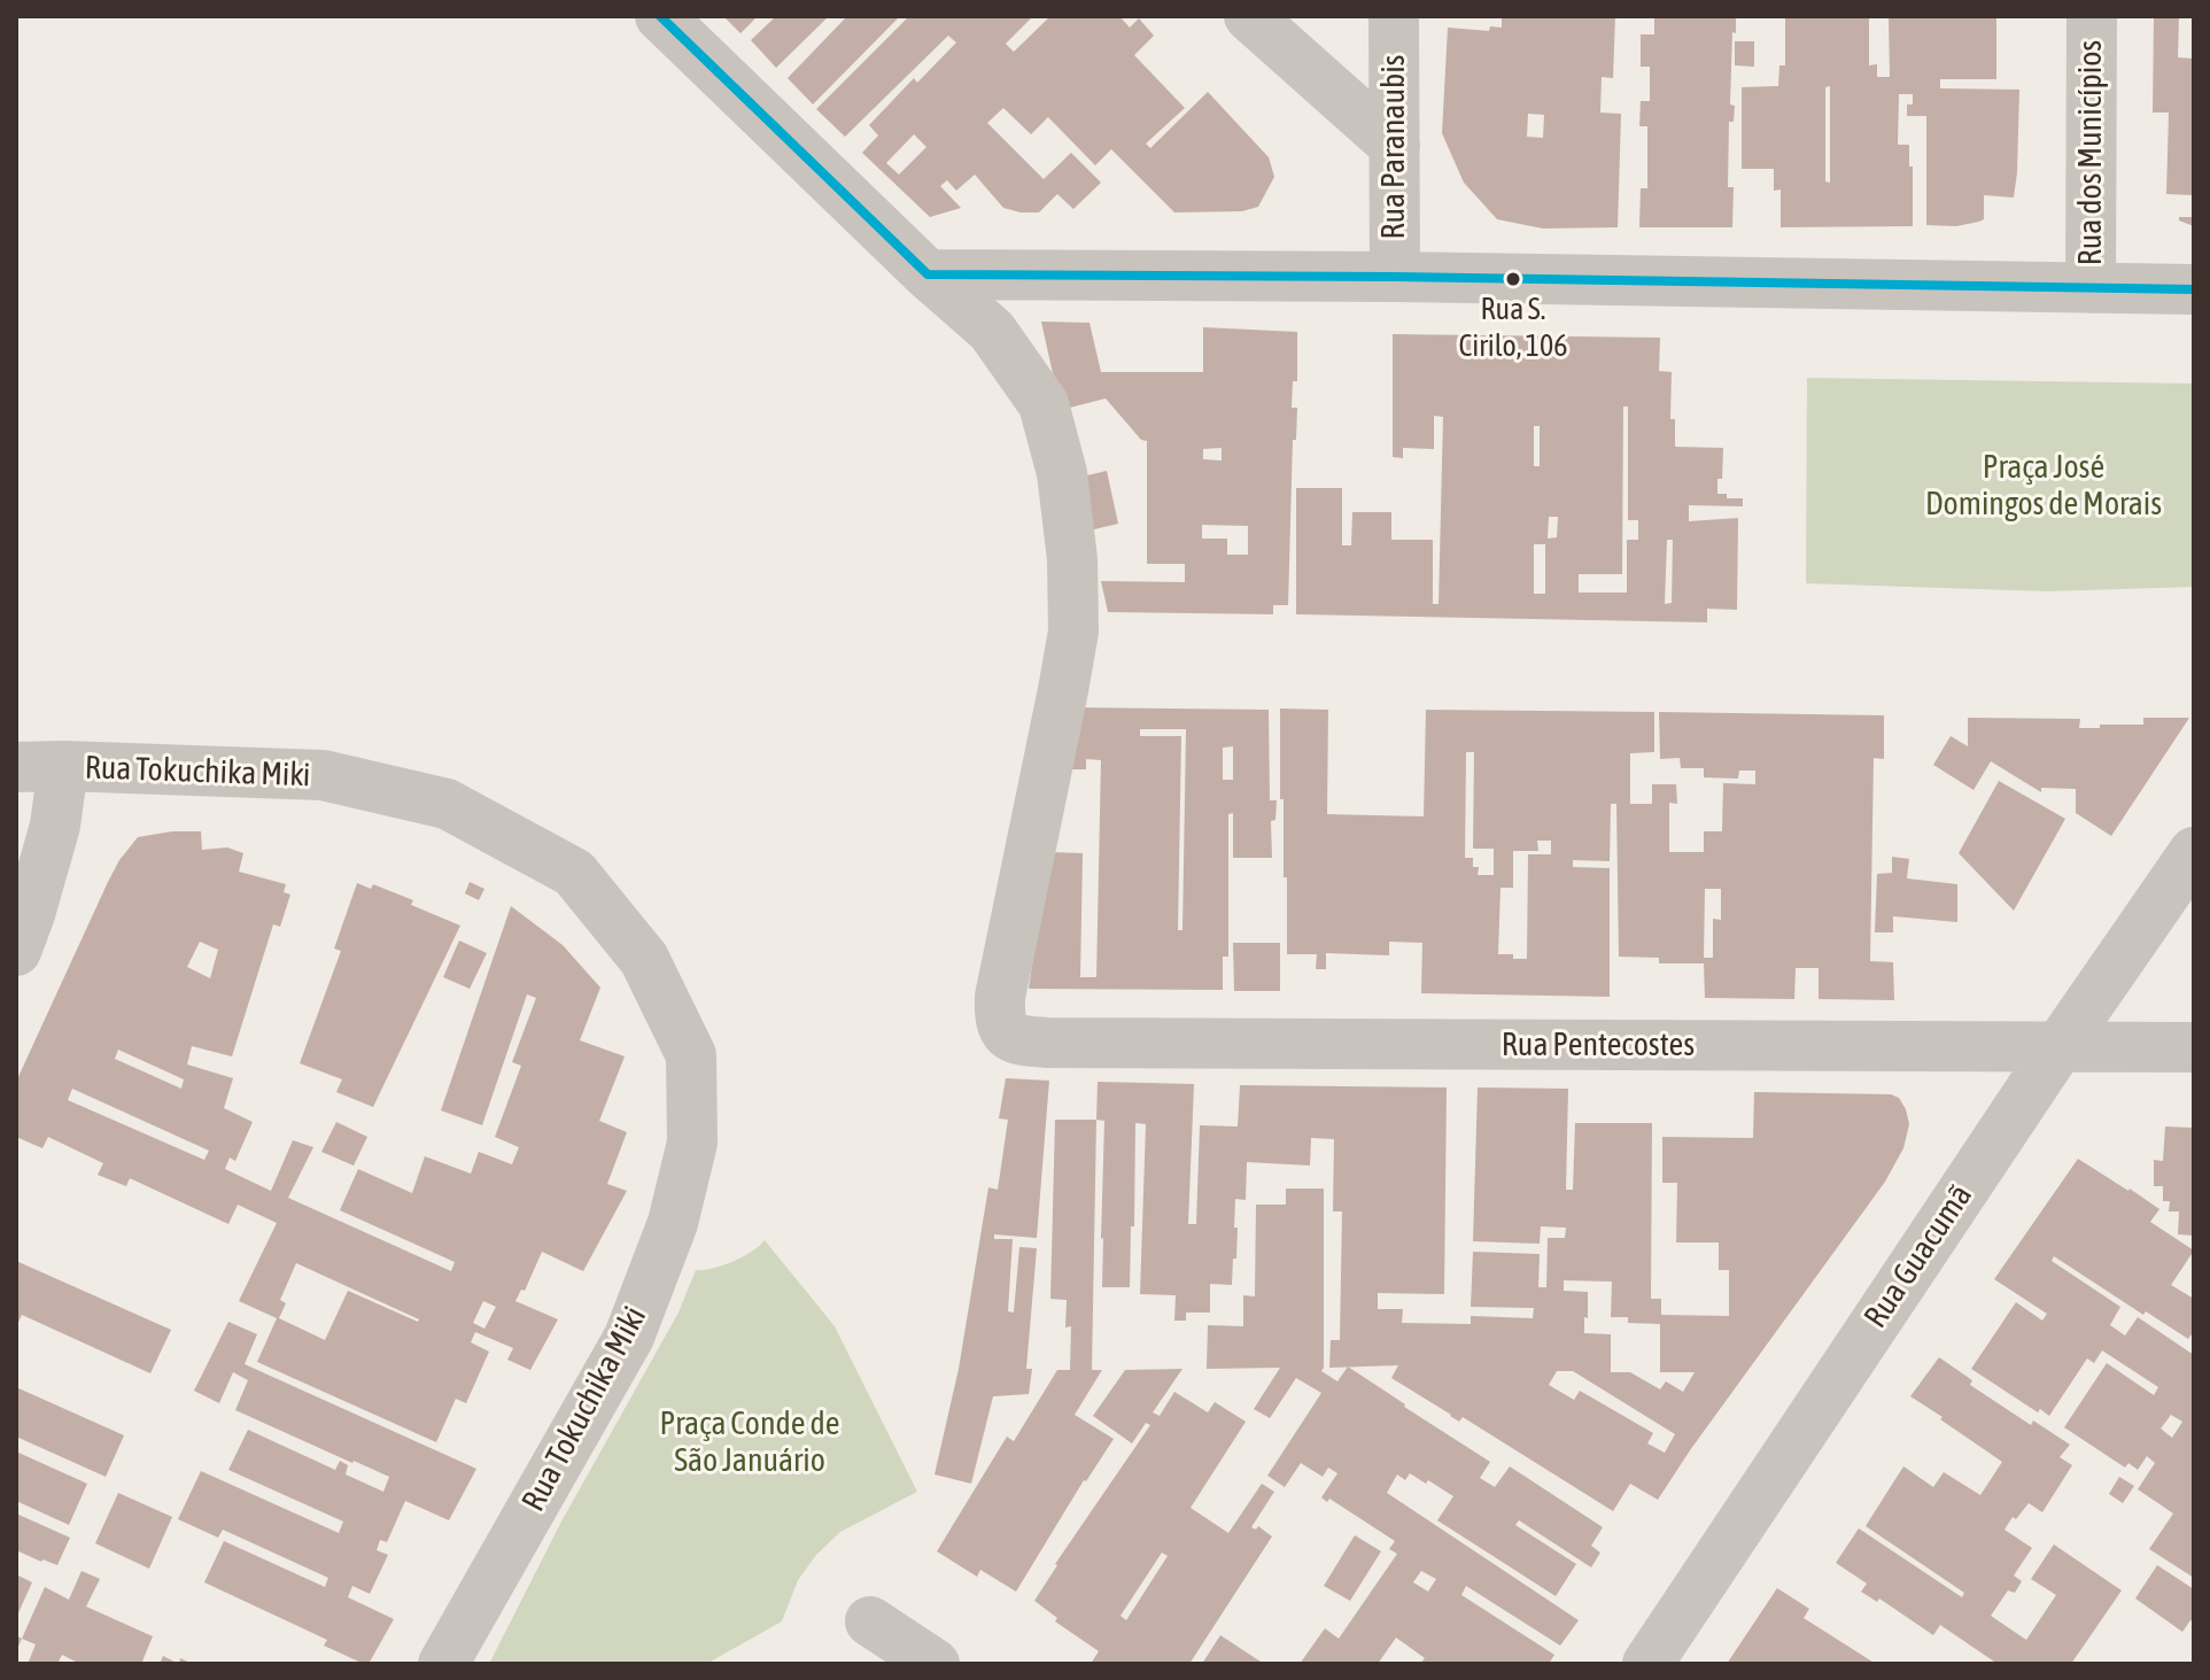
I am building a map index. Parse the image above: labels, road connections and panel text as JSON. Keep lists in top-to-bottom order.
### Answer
{
  "streets": {
    "street": [
      "Rua Paranaubis",
      "Rua dos Municípios",
      "Rua Tokuchika Miki",
      "Rua Pentecostes",
      "Rua Guacumã"
    ]
  },
  "crossings": [
    ["Rua Pentecostes", "Rua Guacumã"]
  ],
  "parks": ["Praça José Domingos de Morais", "Praça Conde de São Januário"],
  "places": ["Rua S. Cirilo, 106"]
}
